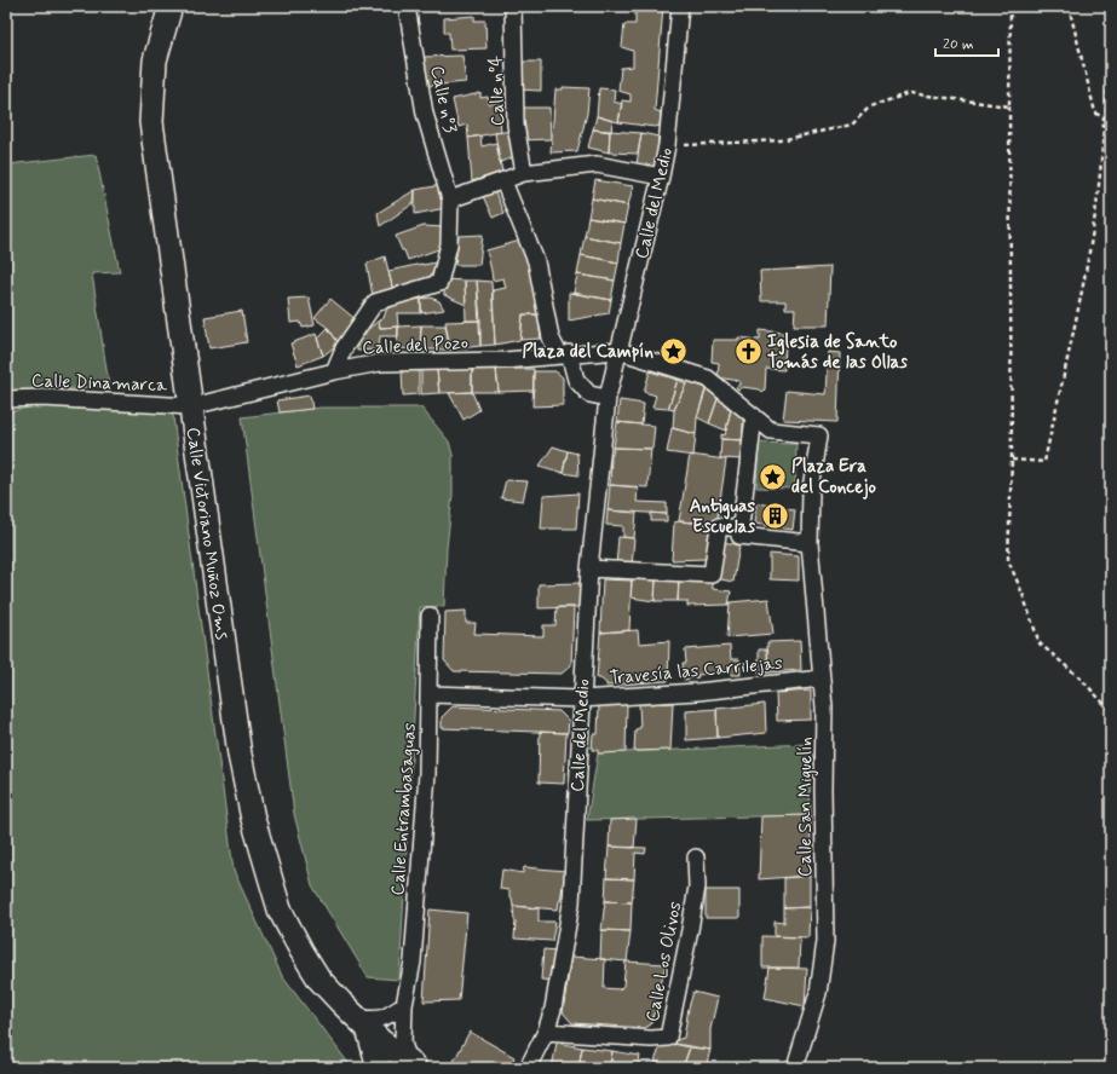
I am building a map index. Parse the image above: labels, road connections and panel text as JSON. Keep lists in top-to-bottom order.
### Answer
{
  "streets": {
    "street": [
      "Calle nº4",
      "Calle nº3",
      "Calle del Medio",
      "Calle del Pozo",
      "Calle Dinamarca",
      "Calle Victoriano Muñoz Oms",
      "Travesía las Carrilejas",
      "Calle San Miguelín",
      "Calle Entrambasaguas",
      "Calle Los Olivos"
    ]
  },
  "crossings": [
    ["Calle nº3", "Calle del Pozo"],
    ["Calle del Medio", "Calle del Pozo"],
    ["Calle del Medio", "Travesía las Carrilejas"],
    ["Calle del Medio", "Calle Los Olivos"],
    ["Calle del Pozo", "Calle Dinamarca"],
    ["Calle del Pozo", "Calle Victoriano Muñoz Oms"],
    ["Calle Dinamarca", "Calle Victoriano Muñoz Oms"],
    ["Calle Victoriano Muñoz Oms", "Calle Entrambasaguas"],
    ["Travesía las Carrilejas", "Calle San Miguelín"],
    ["Travesía las Carrilejas", "Calle Entrambasaguas"]
  ],
  "places": {
    "place": ["Plaza del Campín", "Plaza Era del Concejo"],
    "church": ["Iglesia de Santo Tomás de las Ollas"],
    "building": ["Antiguas Escuelas"]
  },
  "scale_bar": "20 m"
}
